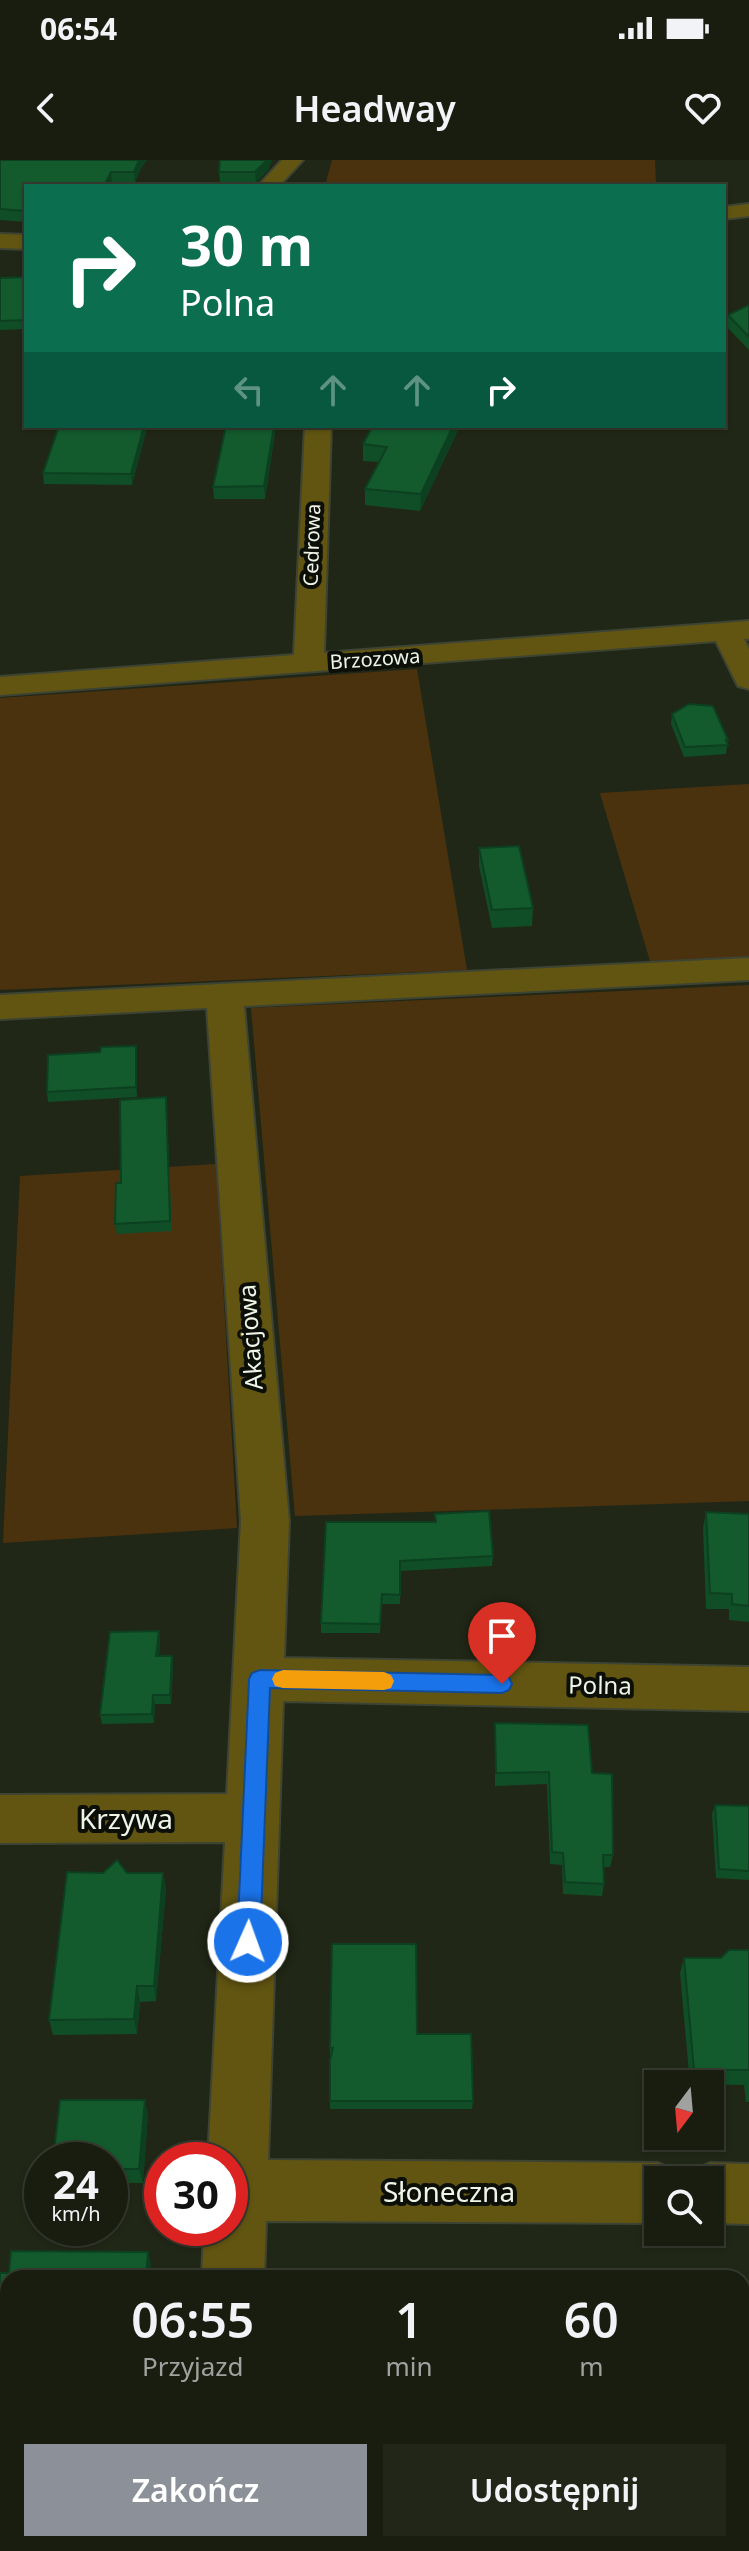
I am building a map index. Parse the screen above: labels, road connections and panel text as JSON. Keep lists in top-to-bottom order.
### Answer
{
  "streets": {
    "street": [
      "Cedrowa",
      "Brzozowa",
      "Akacjowa",
      "Polna",
      "Krzywa",
      "Słoneczna"
    ]
  },
  "crossings": [
    ["Cedrowa", "Brzozowa"],
    ["Akacjowa", "Polna"]
  ],
  "north": "bottom",
  "page": {
    "status": "06:54",
    "header": "Headway",
    "turn": ["30 m", "Polna"],
    "speed": "24 km/h",
    "limit": "30",
    "eta": [
      "06:55",
      "Przyjazd",
      "1",
      "min",
      "60",
      "m"
    ],
    "buttons": ["Zakończ", "Udostępnij"]
  }
}
